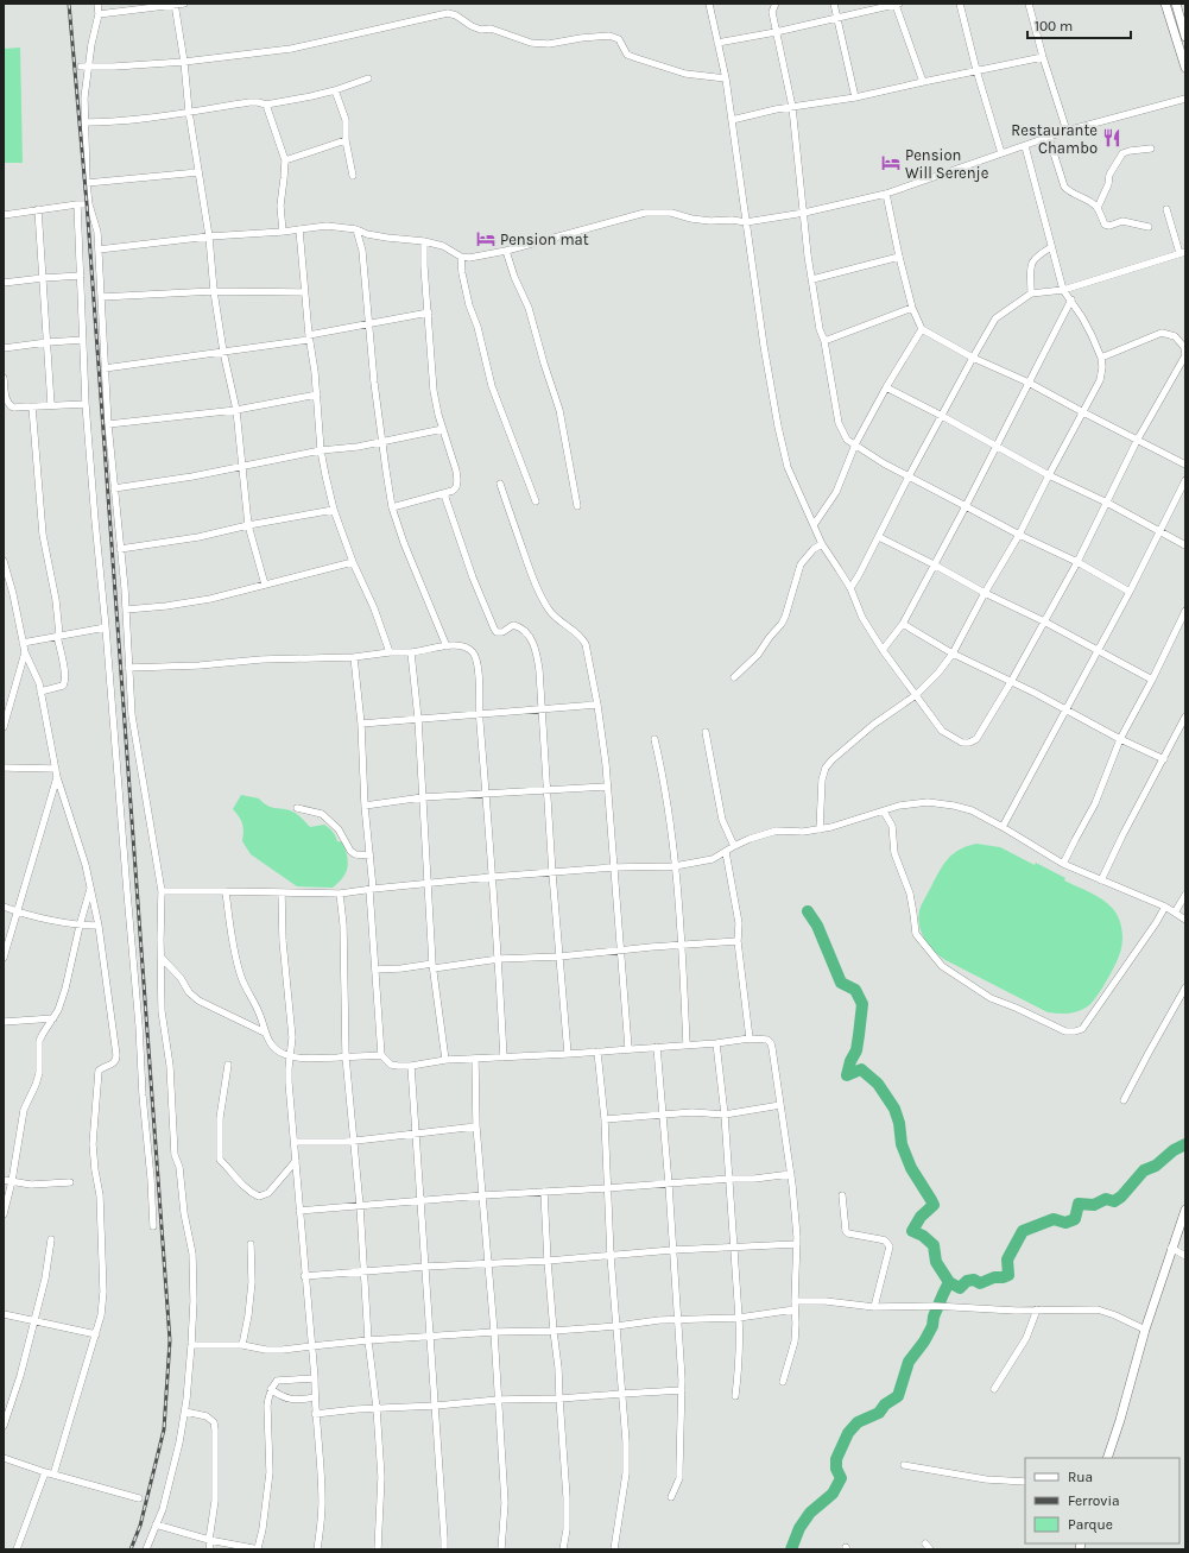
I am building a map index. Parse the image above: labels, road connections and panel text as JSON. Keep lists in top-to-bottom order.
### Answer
{
  "places": {
    "restaurant": ["Restaurante Chambo"],
    "hotel": ["Pension Will Serenje", "Pension mat"]
  },
  "legend": ["Rua", "Ferrovia", "Parque"],
  "scale_bar": "100 m"
}
